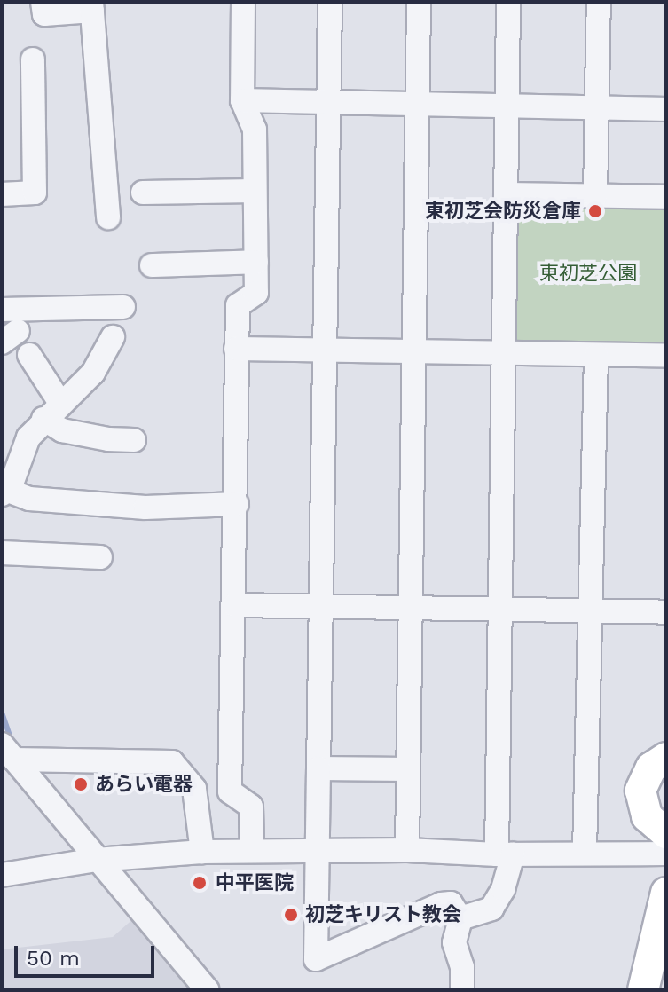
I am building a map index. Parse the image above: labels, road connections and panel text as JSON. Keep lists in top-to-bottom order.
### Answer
{
  "parks": ["東初芝公園"],
  "places": [
    "東初芝会防災倉庫",
    "あらい電器",
    "中平医院",
    "初芝キリスト教会"
  ],
  "scale_bar": "50 m"
}
